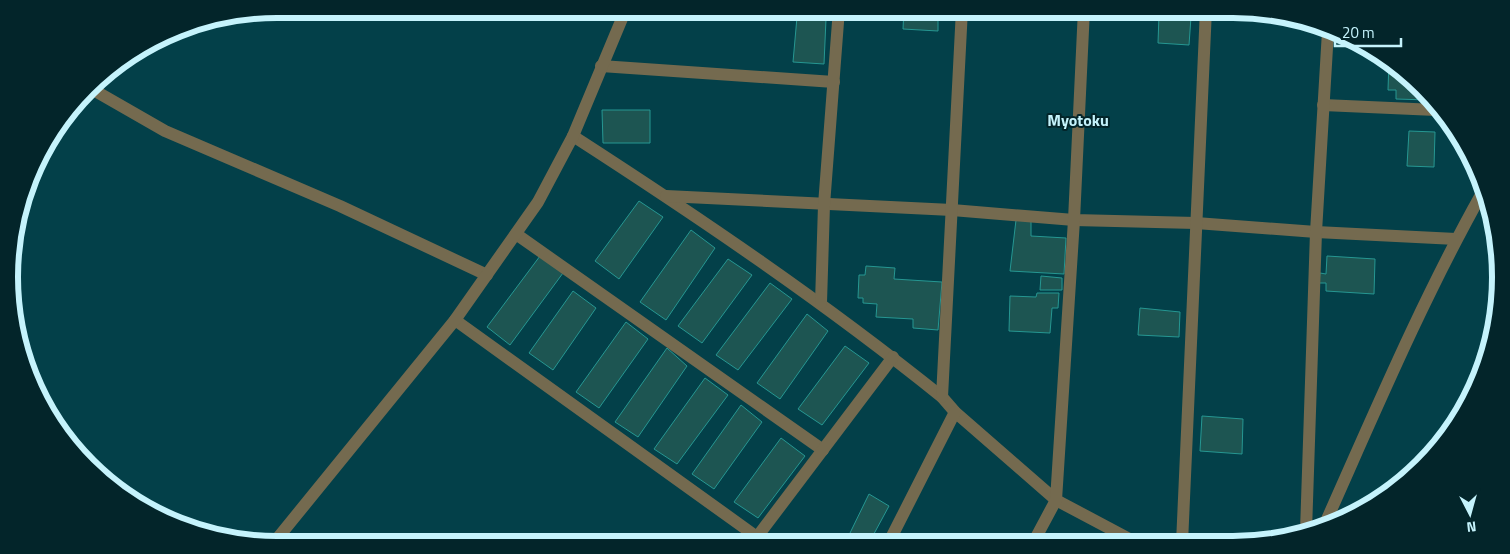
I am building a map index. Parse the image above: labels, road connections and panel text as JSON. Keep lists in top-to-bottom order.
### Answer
{
  "districts": ["Myotoku"],
  "scale_bar": "20 m",
  "north": "bottom"
}
